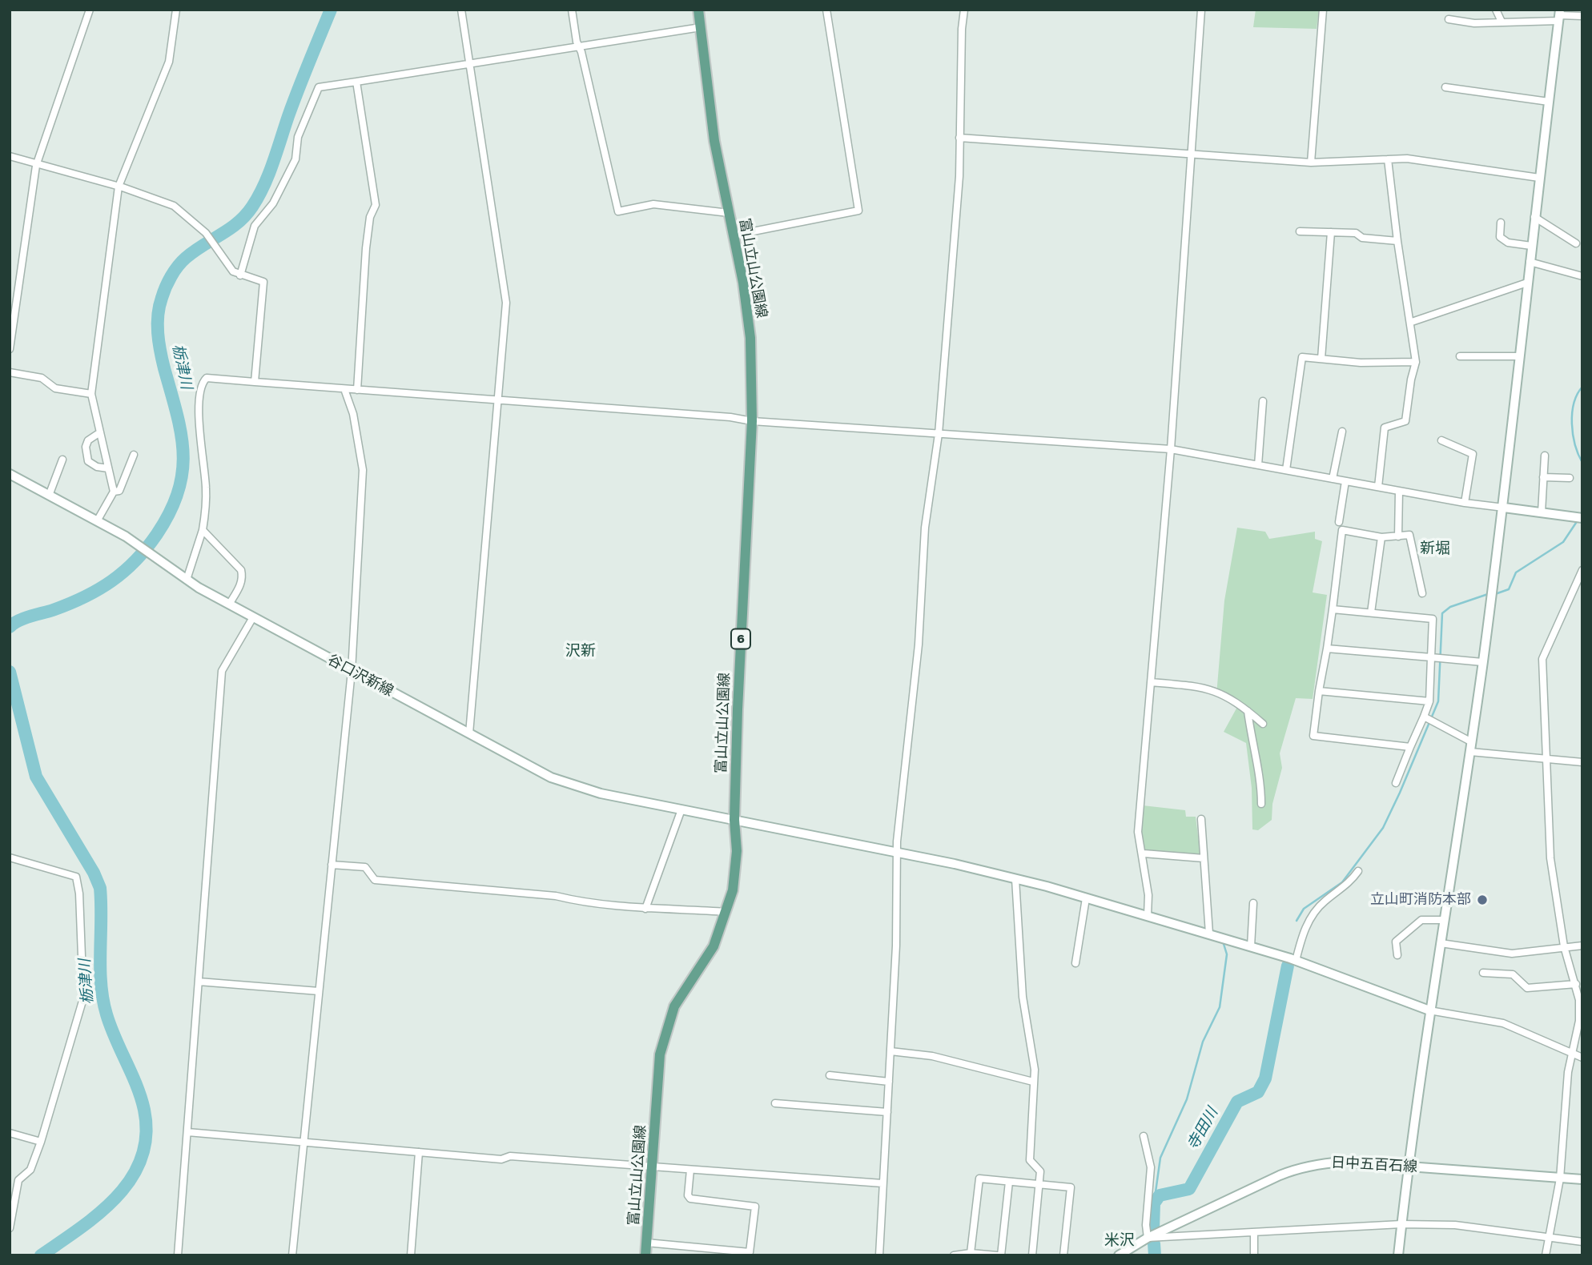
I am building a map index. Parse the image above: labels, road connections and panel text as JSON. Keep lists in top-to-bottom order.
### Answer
{
  "streets": {
    "main road": ["富山立山公園線", "6"],
    "street": ["谷口沢新線", "日中五百石線"]
  },
  "crossings": [
    ["富山立山公園線", "谷口沢新線"]
  ],
  "districts": ["新堀", "沢新", "米沢"],
  "water": ["栃津川", "寺田川"],
  "places": ["立山町消防本部"]
}
